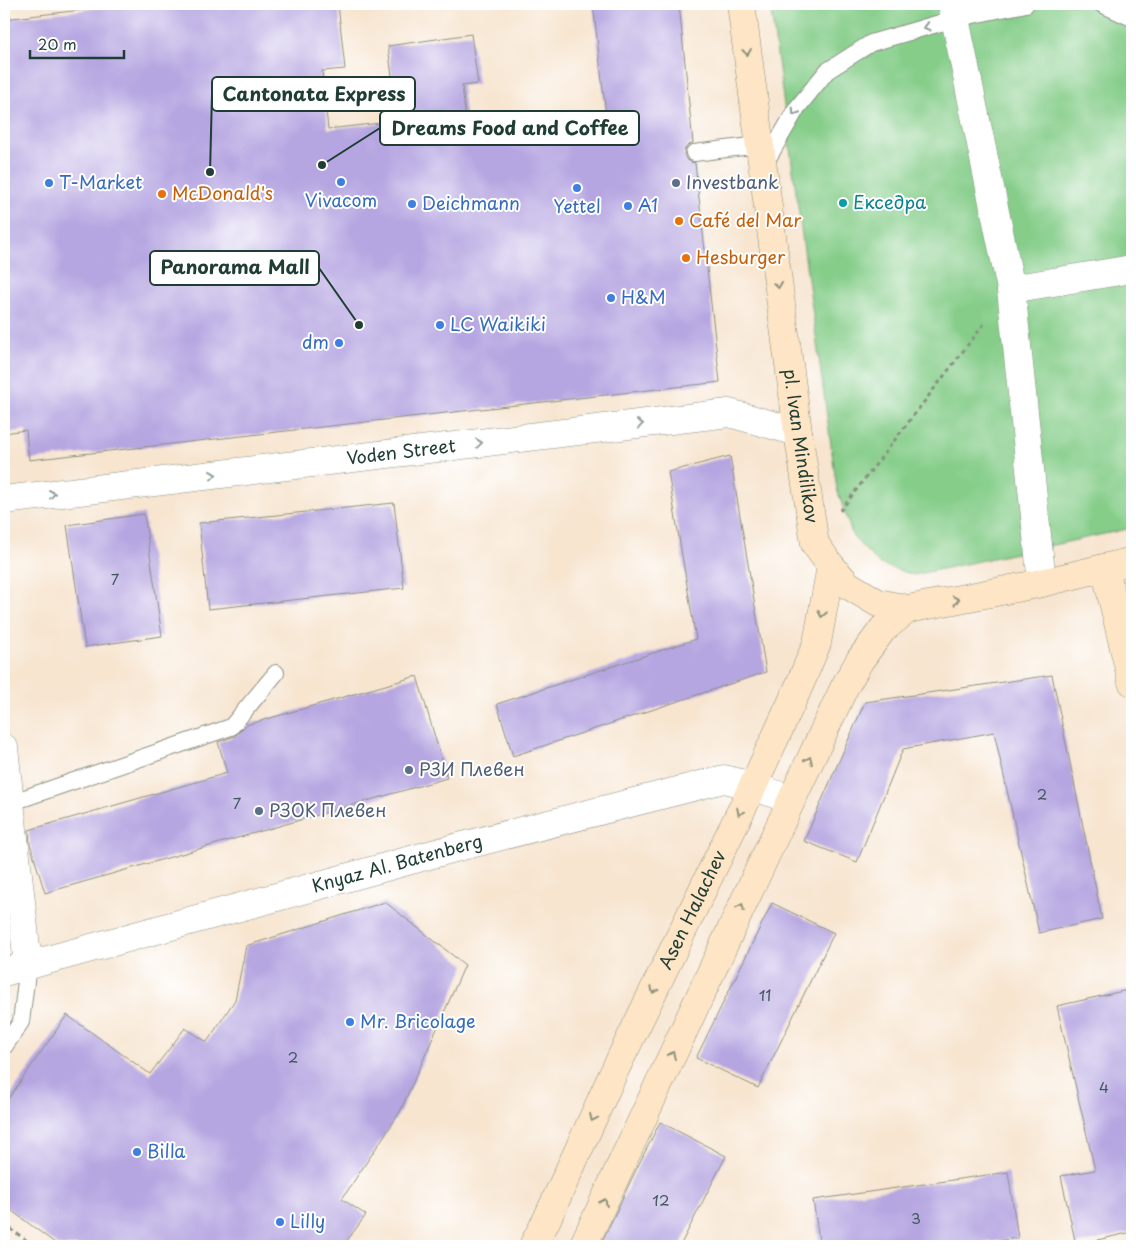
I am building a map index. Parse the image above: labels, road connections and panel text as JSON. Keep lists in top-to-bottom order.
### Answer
{
  "streets": {
    "street": [
      "pl. Ivan Mindilikov",
      "Voden Street",
      "Knyaz Al. Batenberg",
      "Asen Halachev"
    ]
  },
  "crossings": [
    ["pl. Ivan Mindilikov", "Voden Street"],
    ["pl. Ivan Mindilikov", "Asen Halachev"],
    ["Knyaz Al. Batenberg", "Asen Halachev"]
  ],
  "one_way": ["Voden Street"],
  "places": [
    "Dreams Food and Coffee",
    "Cantonata Express",
    "Vivacom",
    "T-Market",
    "Investbank",
    "Yettel",
    "McDonald's",
    "Екседра",
    "Deichmann",
    "A1",
    "Café del Mar",
    "Hesburger",
    "H&M",
    "Panorama Mall",
    "LC Waikiki",
    "dm",
    "РЗИ Плевен",
    "РЗОК Плевен",
    "Mr. Bricolage",
    "Billa",
    "Lilly"
  ],
  "house_numbers": [
    "7",
    "2",
    "7",
    "11",
    "2",
    "4",
    "12",
    "3"
  ],
  "scale_bar": "20 m"
}
